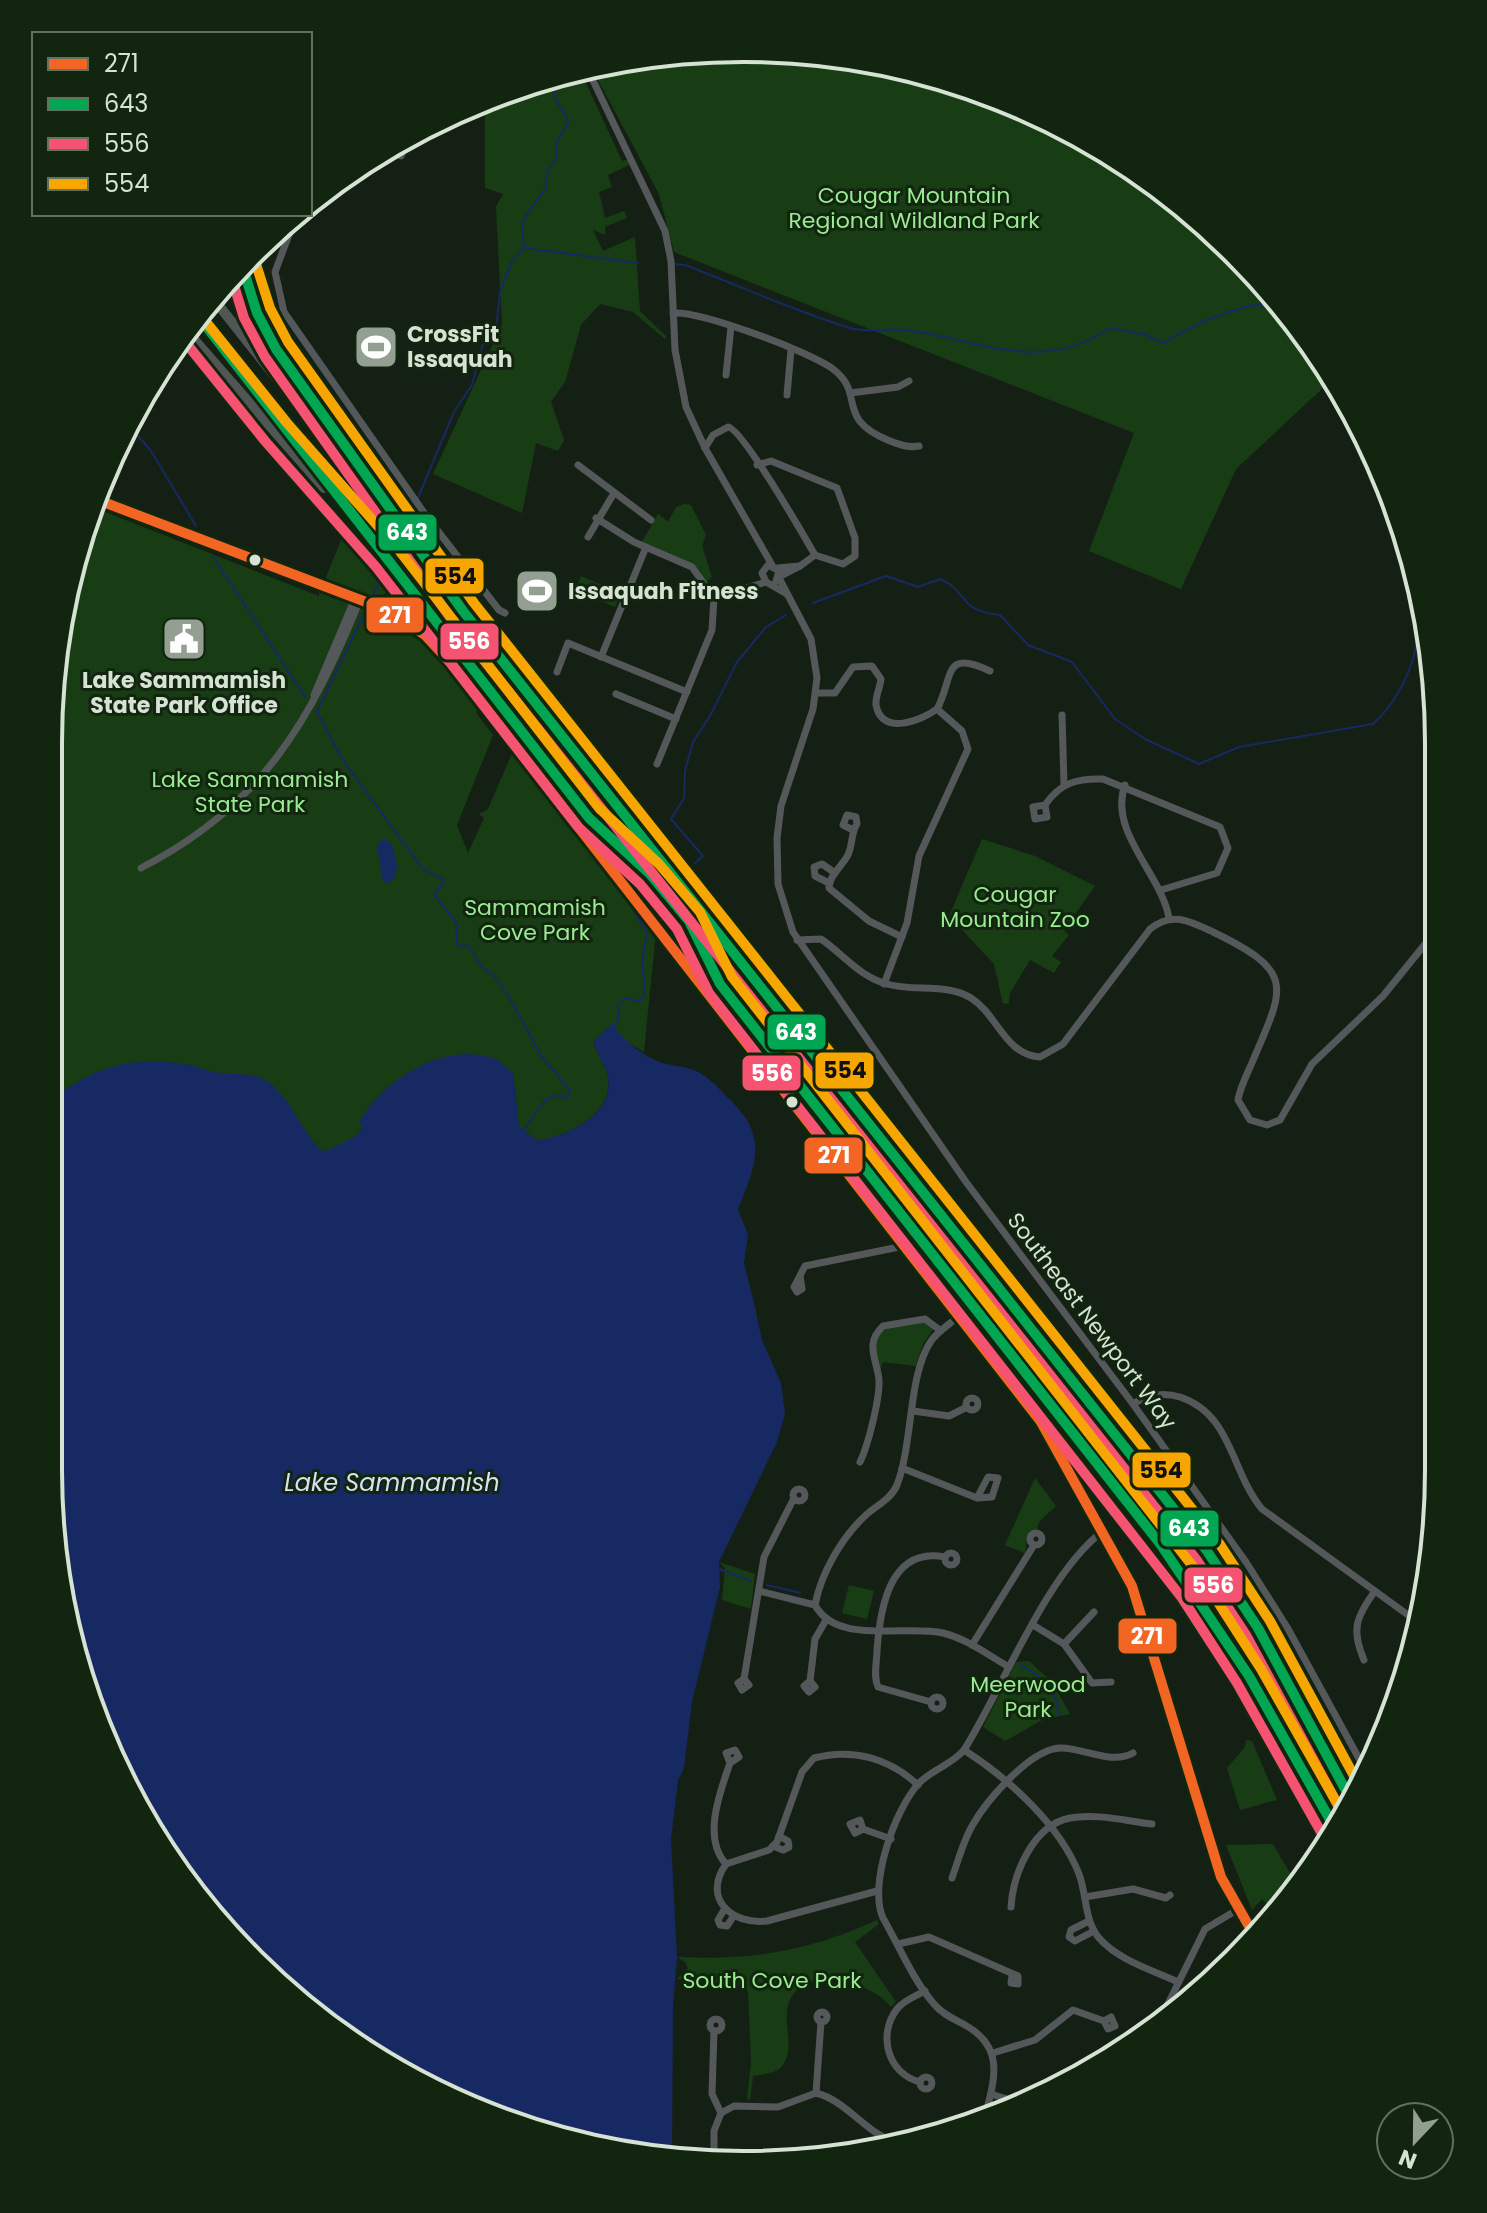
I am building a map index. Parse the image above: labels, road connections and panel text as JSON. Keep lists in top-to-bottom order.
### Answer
{
  "streets": {
    "street": ["Southeast Newport Way"]
  },
  "water": ["Lake Sammamish"],
  "parks": [
    "Cougar Mountain Regional Wildland Park",
    "Lake Sammamish State Park",
    "Cougar Mountain Zoo",
    "Sammamish Cove Park",
    "Meerwood Park",
    "South Cove Park"
  ],
  "places": {
    "sports": ["CrossFit Issaquah", "Issaquah Fitness"],
    "public building": ["Lake Sammamish State Park Office"]
  },
  "lines": [
    "transit line 554",
    "transit line 643",
    "transit line 556",
    "transit line 271"
  ],
  "legend": [
    "271",
    "643",
    "556",
    "554"
  ],
  "north": "bottom"
}
